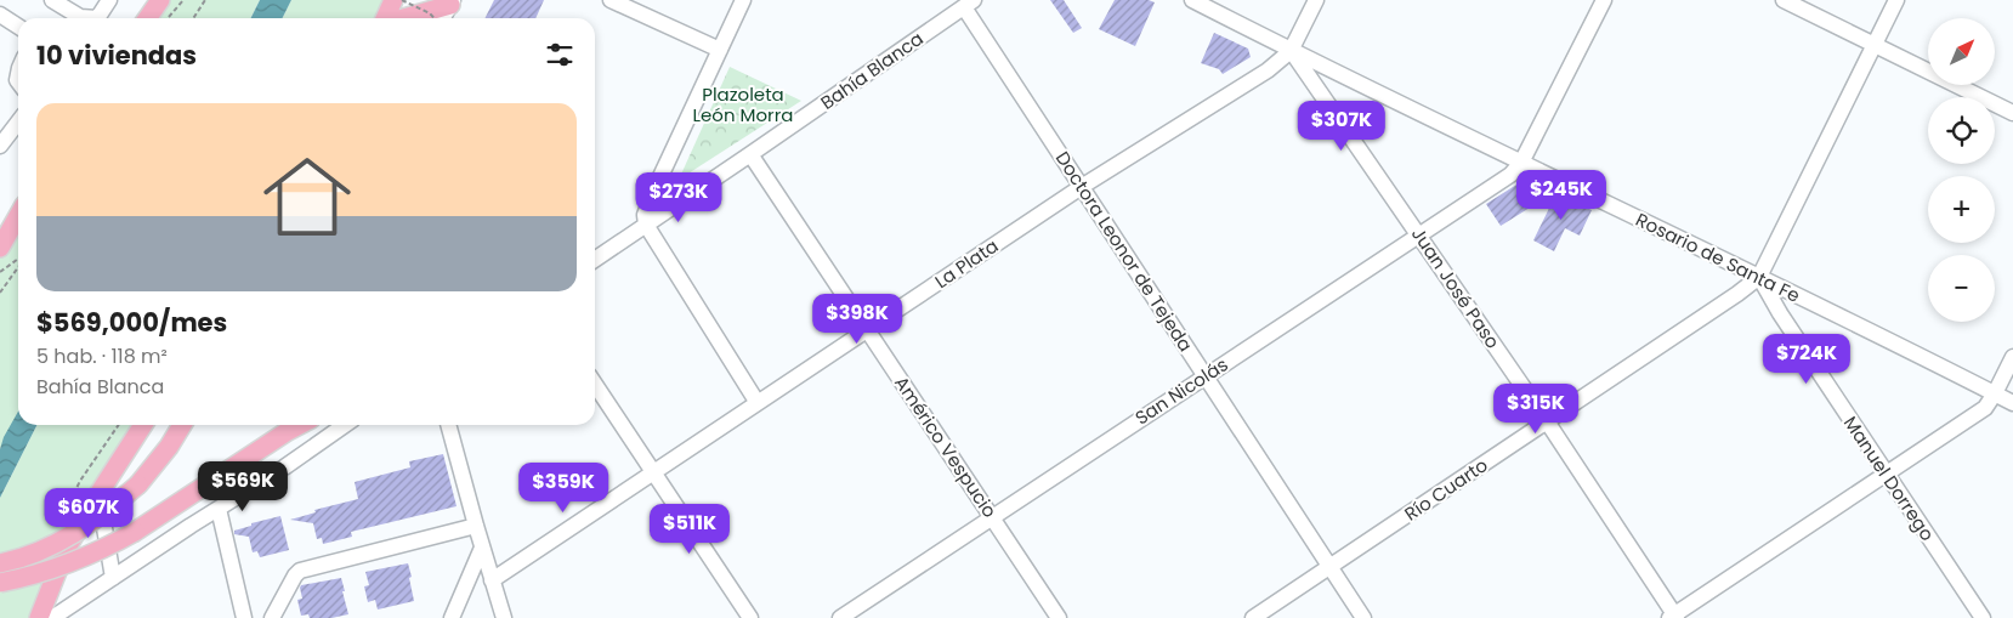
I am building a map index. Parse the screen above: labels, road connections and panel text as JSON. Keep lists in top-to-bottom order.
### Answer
{
  "streets": {
    "street": [
      "Bahía Blanca",
      "Doctora Leonor de Tejeda",
      "Rosario de Santa Fe",
      "La Plata",
      "Juan José Paso",
      "San Nicolás",
      "Américo Vespucio",
      "Manuel Dorrego",
      "Río Cuarto"
    ]
  },
  "crossings": [
    ["Bahía Blanca", "Doctora Leonor de Tejeda"],
    ["Bahía Blanca", "Américo Vespucio"],
    ["Doctora Leonor de Tejeda", "La Plata"],
    ["Doctora Leonor de Tejeda", "San Nicolás"],
    ["Doctora Leonor de Tejeda", "Río Cuarto"],
    ["Rosario de Santa Fe", "La Plata"],
    ["Rosario de Santa Fe", "Juan José Paso"],
    ["Rosario de Santa Fe", "San Nicolás"],
    ["Rosario de Santa Fe", "Manuel Dorrego"],
    ["Rosario de Santa Fe", "Río Cuarto"],
    ["La Plata", "Juan José Paso"],
    ["La Plata", "Américo Vespucio"],
    ["Juan José Paso", "San Nicolás"],
    ["Juan José Paso", "Río Cuarto"],
    ["San Nicolás", "Américo Vespucio"],
    ["Manuel Dorrego", "Río Cuarto"]
  ],
  "parks": ["Plazoleta León Morra"],
  "north": "top right",
  "page": {
    "map_buttons": ["+", "−"],
    "heading": "10 viviendas",
    "list": [
      {
        "name": "$569,000/mes",
        "note": "5 hab. · 118 m² · Bahía Blanca"
      }
    ],
    "price": [
      "$307K",
      "$245K",
      "$273K",
      "$398K",
      "$724K",
      "$315K",
      "$569K",
      "$359K",
      "$607K",
      "$511K"
    ]
  }
}
